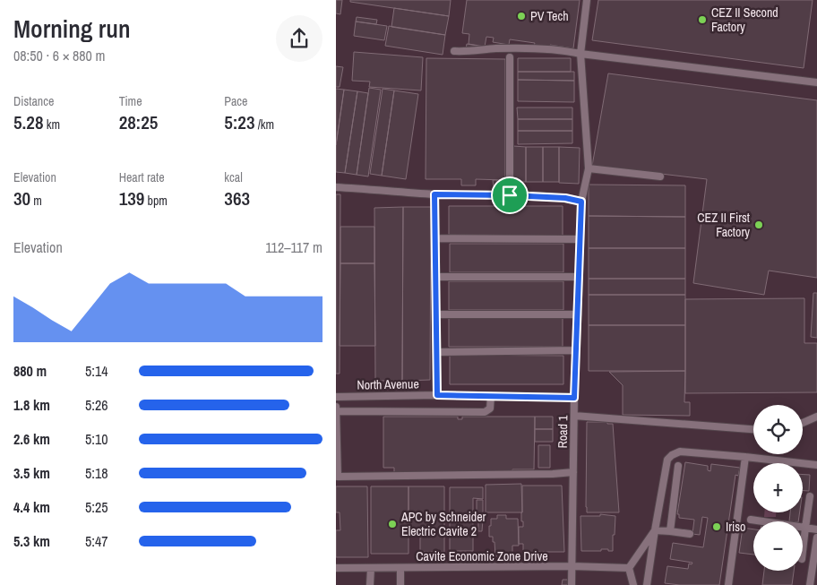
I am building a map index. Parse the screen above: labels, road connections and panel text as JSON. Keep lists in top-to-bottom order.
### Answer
{
  "streets": {
    "street": ["North Avenue", "Road 1", "Cavite Economic Zone Drive"]
  },
  "crossings": [
    ["North Avenue", "Road 1"],
    ["Road 1", "Cavite Economic Zone Drive"]
  ],
  "places": [
    "PV Tech",
    "CEZ II Second Factory",
    "CEZ II First Factory",
    "APC by Schneider Electric Cavite 2",
    "Iriso"
  ],
  "page": {
    "heading": ["Morning run", "08:50 · 6 × 880 m"],
    "stats": [
      ["Distance", "5.28 km"],
      ["Time", "28:25"],
      ["Pace", "5:23 /km"],
      ["Elevation", "30 m"],
      ["Heart rate", "139 bpm"],
      ["kcal", "363"]
    ],
    "chart": ["Elevation", "112–117 m"],
    "list": [
      {
        "name": "880 m",
        "note": "5:14"
      },
      {
        "name": "1.8 km",
        "note": "5:26"
      },
      {
        "name": "2.6 km",
        "note": "5:10"
      },
      {
        "name": "3.5 km",
        "note": "5:18"
      },
      {
        "name": "4.4 km",
        "note": "5:25"
      },
      {
        "name": "5.3 km",
        "note": "5:47"
      }
    ],
    "map_buttons": ["+", "−"]
  }
}
